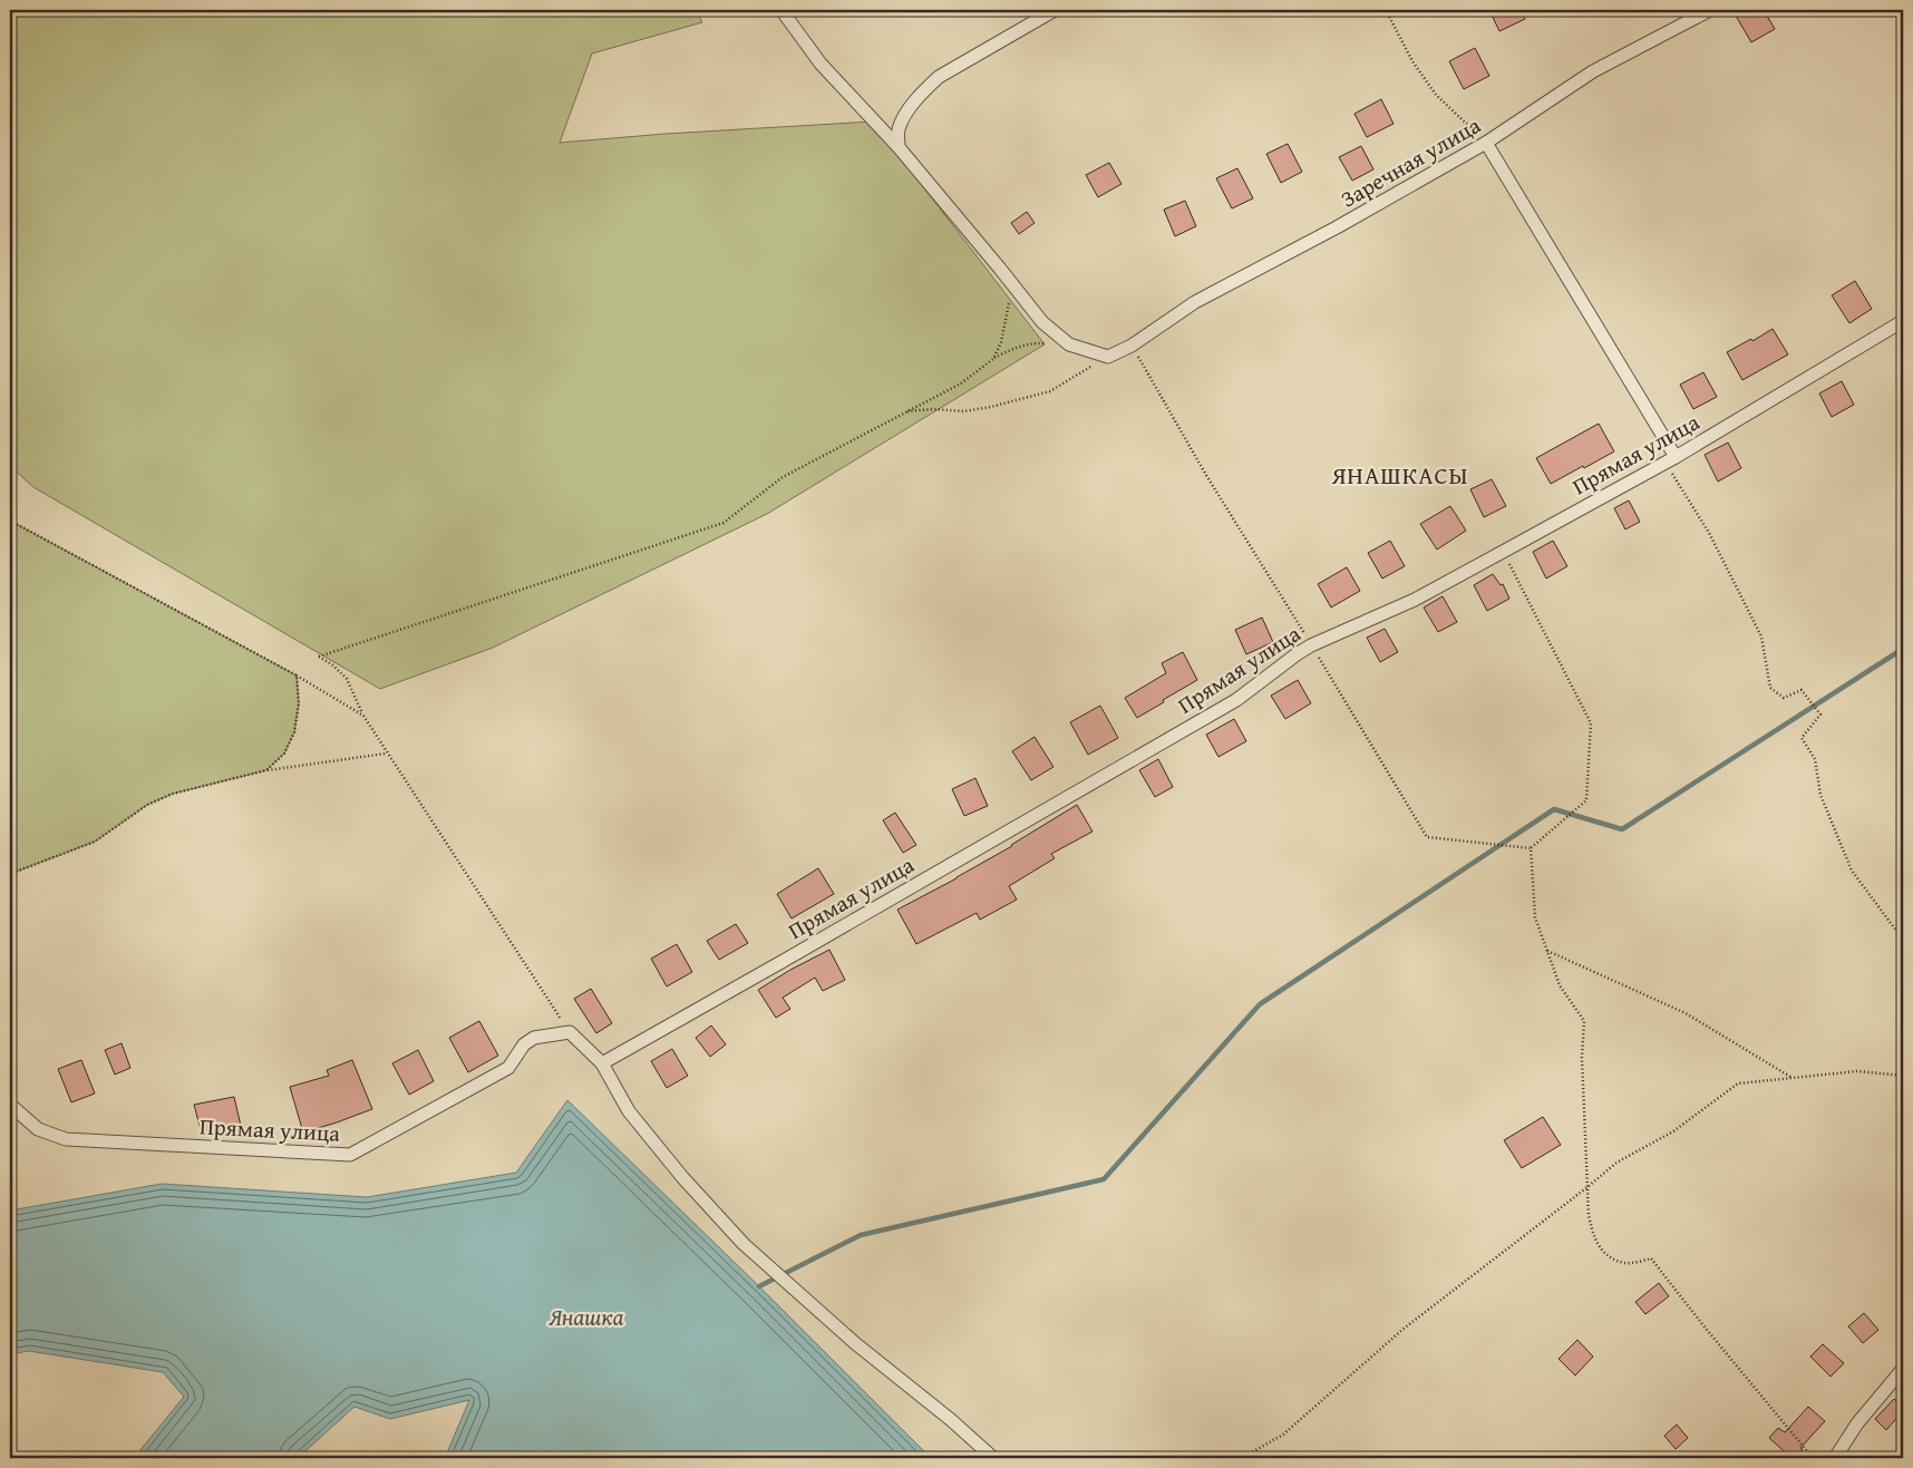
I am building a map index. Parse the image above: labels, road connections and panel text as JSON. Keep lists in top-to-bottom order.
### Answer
{
  "streets": {
    "street": ["Заречная улица", "Прямая улица"]
  },
  "districts": ["ЯНАШКАСЫ"],
  "water": ["Янашка"]
}
